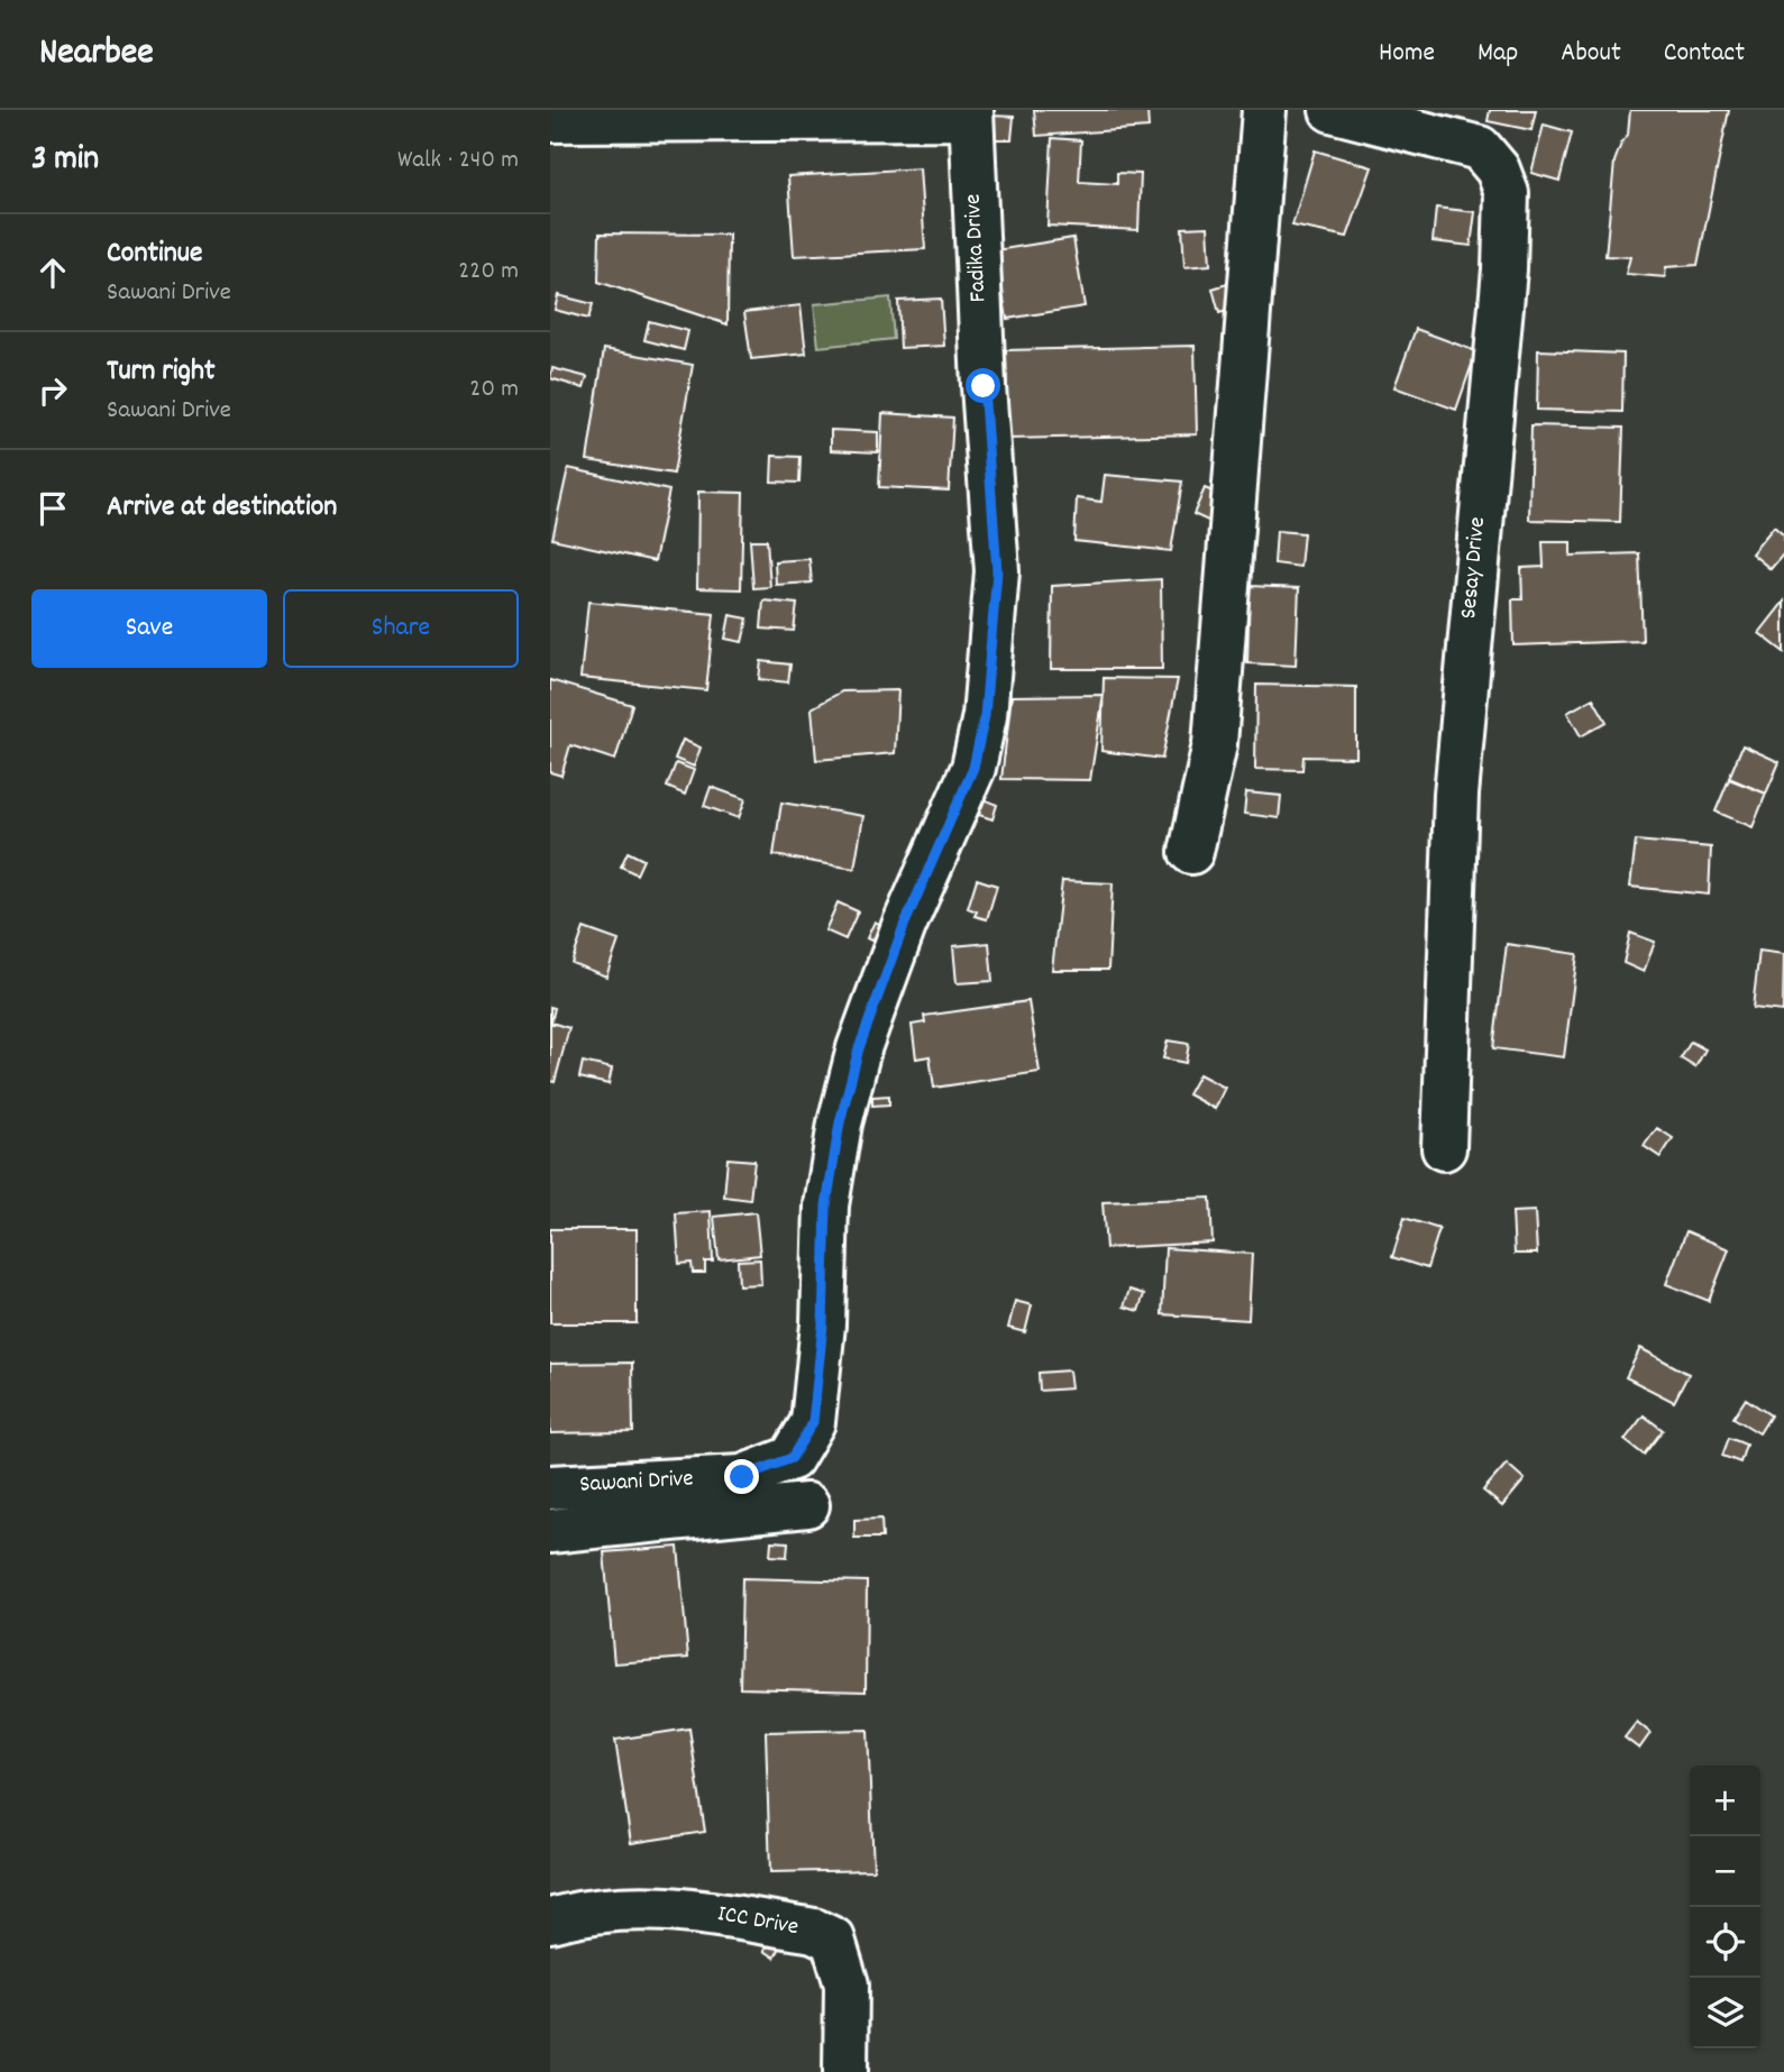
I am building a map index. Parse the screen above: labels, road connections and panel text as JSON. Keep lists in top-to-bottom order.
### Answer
{
  "streets": {
    "street": [
      "Fadika Drive",
      "Sesay Drive",
      "Sawani Drive",
      "ICC Drive"
    ]
  },
  "crossings": [
    ["Fadika Drive", "Sawani Drive"]
  ],
  "page": {
    "header": "Nearbee",
    "nav": [
      "Home",
      "Map",
      "About",
      "Contact"
    ],
    "heading": ["3 min", "Walk · 240 m"],
    "list": [
      ["Continue", "Sawani Drive", "220 m"],
      ["Turn right", "Sawani Drive", "20 m"],
      "Arrive at destination"
    ],
    "buttons": ["Save", "Share"],
    "map_buttons": ["+", "−"]
  }
}
